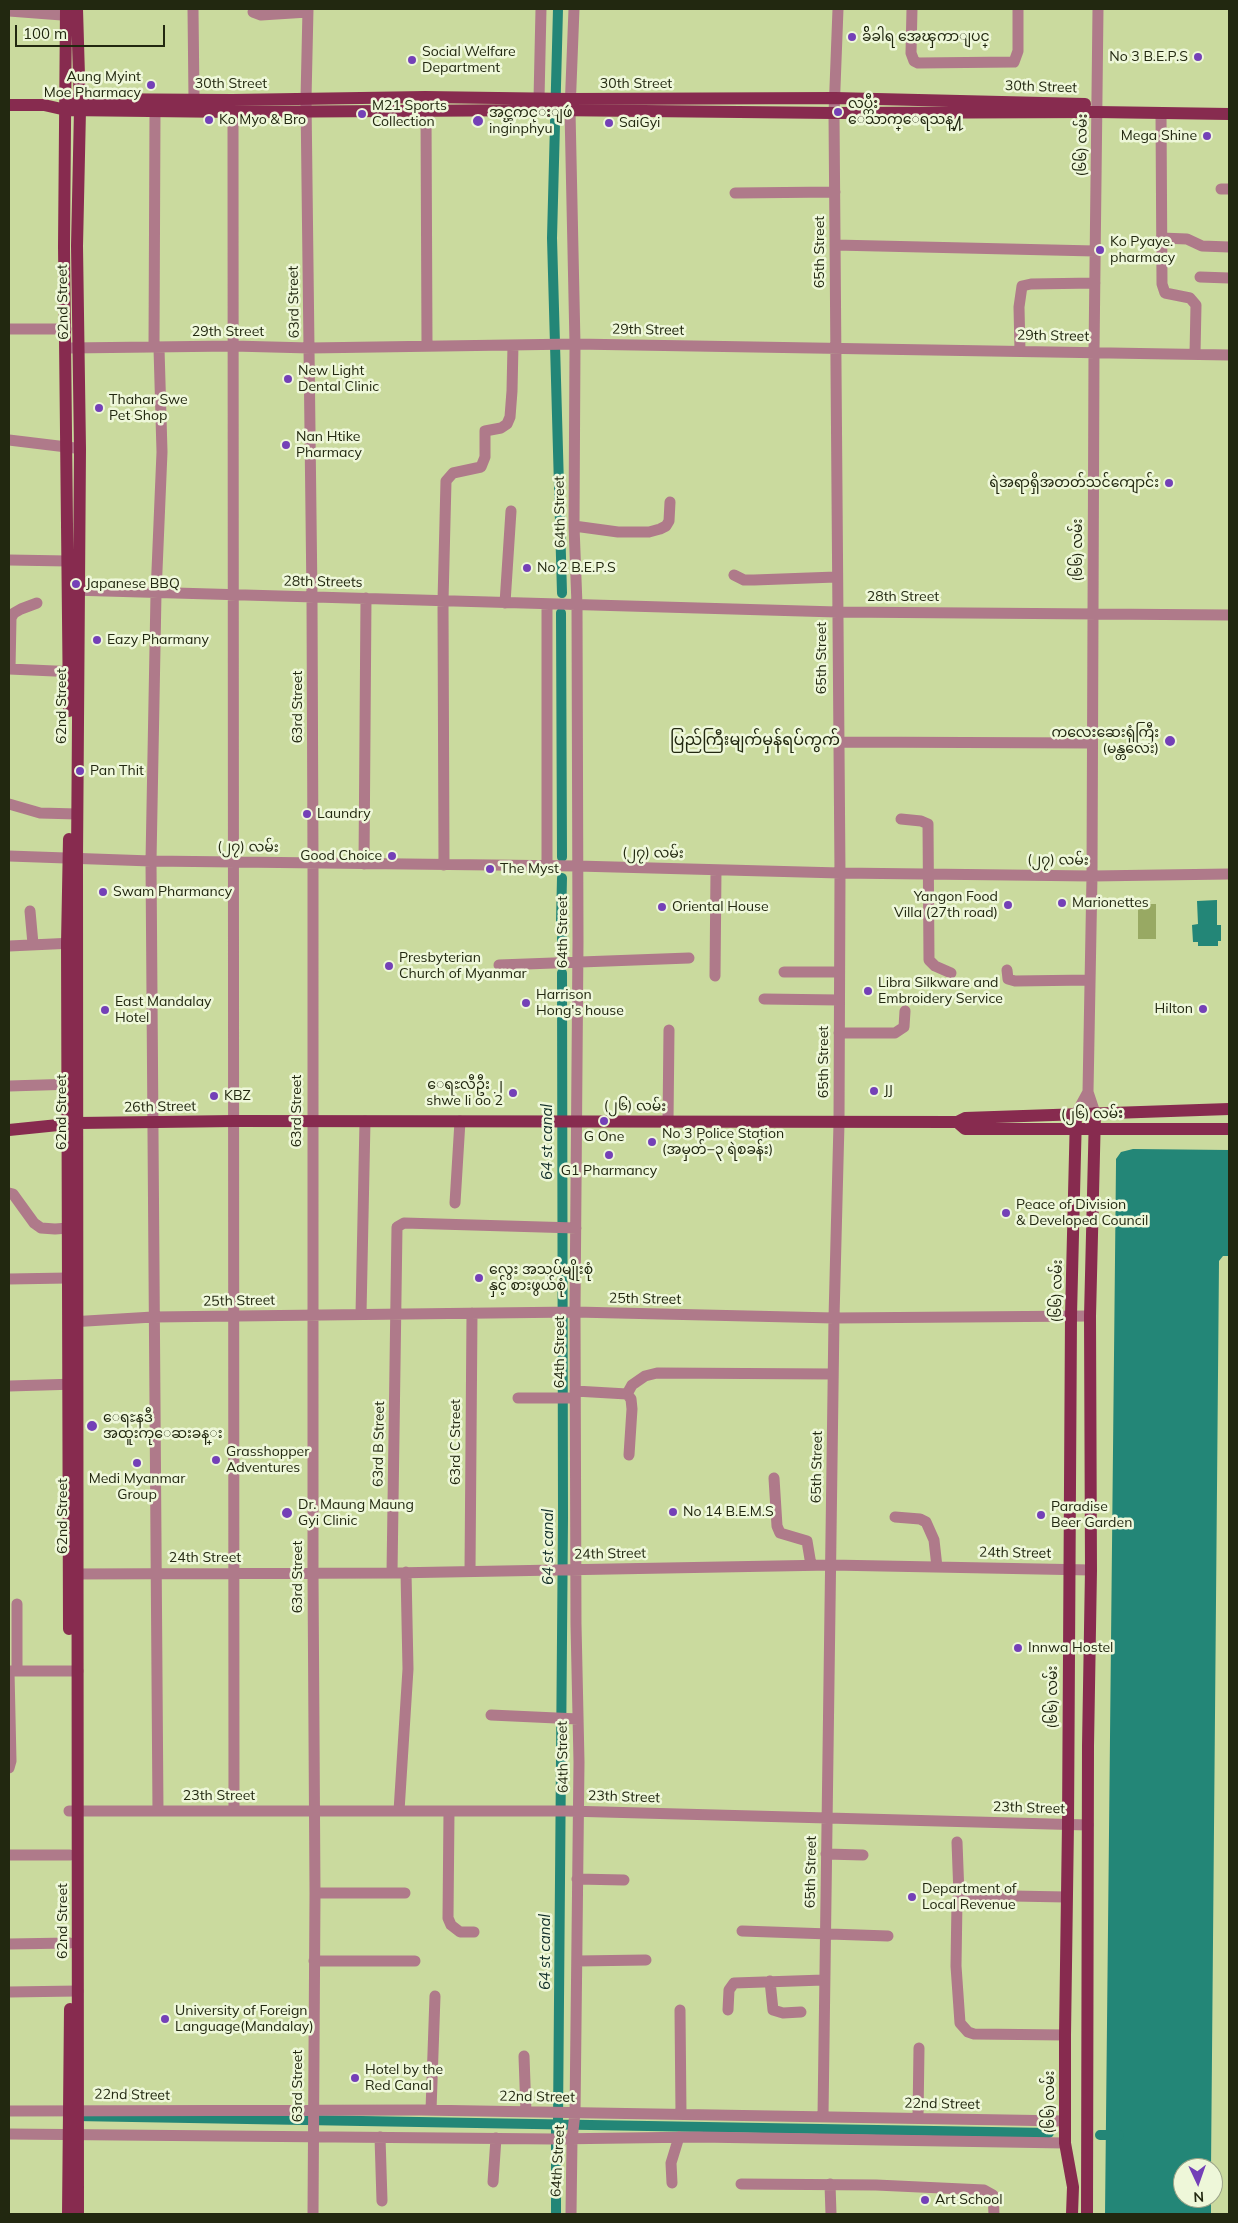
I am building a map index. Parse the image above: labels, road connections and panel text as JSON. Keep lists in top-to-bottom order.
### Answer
{
  "streets": {
    "main road": [
      "30th Street",
      "(၆၆) လမ်း",
      "62nd Street",
      "(၂၆) လမ်း",
      "26th Street"
    ],
    "street": [
      "65th Street",
      "63rd Street",
      "29th Street",
      "64th Street",
      "28th Streets",
      "28th Street",
      "(၂၇) လမ်း",
      "25th Street",
      "63rd C Street",
      "63rd B Street",
      "24th Street",
      "23th Street",
      "22nd Street"
    ]
  },
  "crossings": [
    ["30th Street", "(၆၆) လမ်း"],
    ["30th Street", "65th Street"],
    ["30th Street", "62nd Street"],
    ["30th Street", "63rd Street"],
    ["30th Street", "64th Street"],
    ["(၆၆) လမ်း", "29th Street"],
    ["(၆၆) လမ်း", "28th Street"],
    ["(၆၆) လမ်း", "(၂၇) လမ်း"],
    ["(၆၆) လမ်း", "(၂၆) လမ်း"],
    ["(၆၆) လမ်း", "25th Street"],
    ["(၆၆) လမ်း", "24th Street"],
    ["(၆၆) လမ်း", "23th Street"],
    ["(၆၆) လမ်း", "22nd Street"],
    ["65th Street", "29th Street"],
    ["65th Street", "28th Street"],
    ["65th Street", "(၂၇) လမ်း"],
    ["65th Street", "(၂၆) လမ်း"],
    ["65th Street", "25th Street"],
    ["65th Street", "24th Street"],
    ["65th Street", "23th Street"],
    ["65th Street", "22nd Street"],
    ["62nd Street", "29th Street"],
    ["62nd Street", "28th Streets"],
    ["62nd Street", "(၂၇) လမ်း"],
    ["62nd Street", "26th Street"],
    ["62nd Street", "25th Street"],
    ["62nd Street", "24th Street"],
    ["62nd Street", "23th Street"],
    ["62nd Street", "22nd Street"],
    ["63rd Street", "29th Street"],
    ["63rd Street", "28th Streets"],
    ["63rd Street", "(၂၇) လမ်း"],
    ["63rd Street", "(၂၆) လမ်း"],
    ["63rd Street", "26th Street"],
    ["63rd Street", "25th Street"],
    ["63rd Street", "24th Street"],
    ["63rd Street", "23th Street"],
    ["63rd Street", "22nd Street"],
    ["29th Street", "64th Street"],
    ["64th Street", "28th Streets"],
    ["64th Street", "28th Street"],
    ["64th Street", "(၂၇) လမ်း"],
    ["64th Street", "(၂၆) လမ်း"],
    ["64th Street", "25th Street"],
    ["64th Street", "63rd B Street"],
    ["64th Street", "24th Street"],
    ["64th Street", "23th Street"],
    ["64th Street", "22nd Street"],
    ["28th Streets", "28th Street"],
    ["(၂၆) လမ်း", "26th Street"],
    ["25th Street", "63rd C Street"],
    ["25th Street", "63rd B Street"],
    ["63rd C Street", "24th Street"],
    ["63rd B Street", "24th Street"]
  ],
  "districts": ["ပြည်ကြီးမျက်မှန်ရပ်ကွက်"],
  "water": ["64 st canal"],
  "places": [
    "ခ်ိခါရ အေၾကာျပင္",
    "No 3 B.E.P.S",
    "Social Welfare Department",
    "Aung Myint Moe Pharmacy",
    "လပ္ကီး ေသာက္ေရသန္႔",
    "M21 Sports Collection",
    "Ko Myo & Bro",
    "အင္ၾကင္းျဖဴ inginphyu",
    "SaiGyi",
    "Mega Shine",
    "Ko Pyaye. pharmacy",
    "New Light Dental Clinic",
    "Thahar Swe Pet Shop",
    "Nan Htike Pharmacy",
    "ရဲအရာရှိအတတ်သင်ကျောင်း",
    "No 2 B.E.P.S",
    "Japanese BBQ",
    "Eazy Pharmany",
    "ကလေးဆေးရုံကြီး (မန္တလေး)",
    "Pan Thit",
    "Laundry",
    "Good Choice",
    "The Myst",
    "Swam Pharmancy",
    "Marionettes",
    "Yangon Food Villa (27th road)",
    "Oriental House",
    "Presbyterian Church of Myanmar",
    "Libra Silkware and Embroidery Service",
    "Harrison Hong's house",
    "Hilton",
    "East Mandalay Hotel",
    "JJ",
    "ေရႊလီဦး ၂ shwe li oo 2",
    "KBZ",
    "G One",
    "No 3 Police Station (အမှတ်−၃ ရဲစခန်း)",
    "G1 Pharmancy",
    "Peace of Division & Developed Council",
    "လွေး အသုပ်မျိုးစုံ နှင့် စားဖွယ်စုံ",
    "ေရႊနဒီ အထူးကုေဆးခန္း",
    "Grasshopper Adventures",
    "Medi Myanmar Group",
    "No 14 B.E.M.S",
    "Dr. Maung Maung Gyi Clinic",
    "Paradise Beer Garden",
    "Innwa Hostel",
    "Department of Local Revenue",
    "University of Foreign Language(Mandalay)",
    "Hotel by the Red Canal",
    "Art School"
  ],
  "scale_bar": "100 m",
  "north": "bottom"
}
